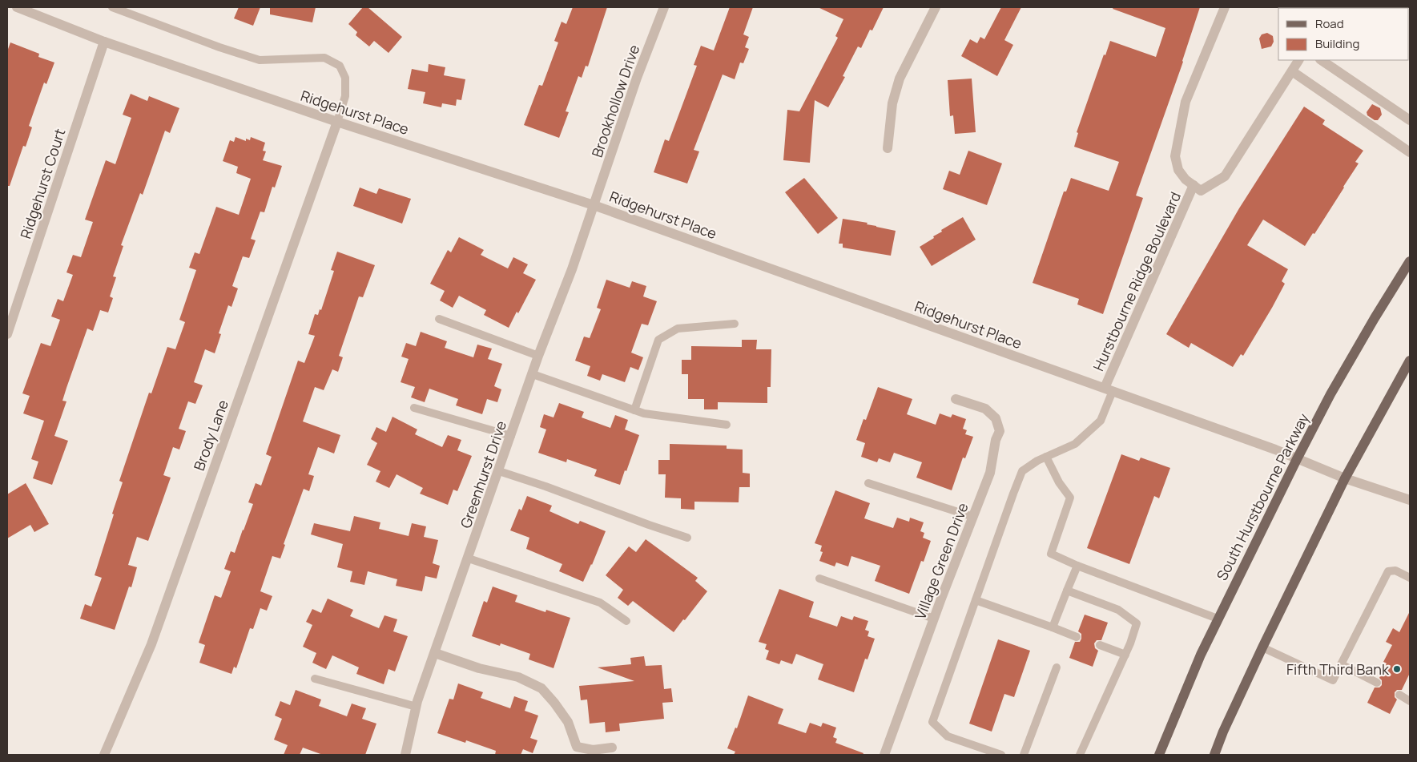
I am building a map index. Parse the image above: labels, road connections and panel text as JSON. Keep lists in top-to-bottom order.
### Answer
{
  "streets": {
    "main road": ["South Hurstbourne Parkway"],
    "street": [
      "Brookhollow Drive",
      "Ridgehurst Place",
      "Ridgehurst Court",
      "Hurstbourne Ridge Boulevard",
      "Brody Lane",
      "Greenhurst Drive",
      "Village Green Drive"
    ]
  },
  "crossings": [
    ["Brookhollow Drive", "Ridgehurst Place"],
    ["Brookhollow Drive", "Greenhurst Drive"],
    ["Ridgehurst Place", "Ridgehurst Court"],
    ["Ridgehurst Place", "Hurstbourne Ridge Boulevard"],
    ["Ridgehurst Place", "Brody Lane"],
    ["Ridgehurst Place", "Greenhurst Drive"],
    ["Ridgehurst Place", "South Hurstbourne Parkway"]
  ],
  "places": ["Fifth Third Bank"],
  "legend": ["Road", "Building"]
}
